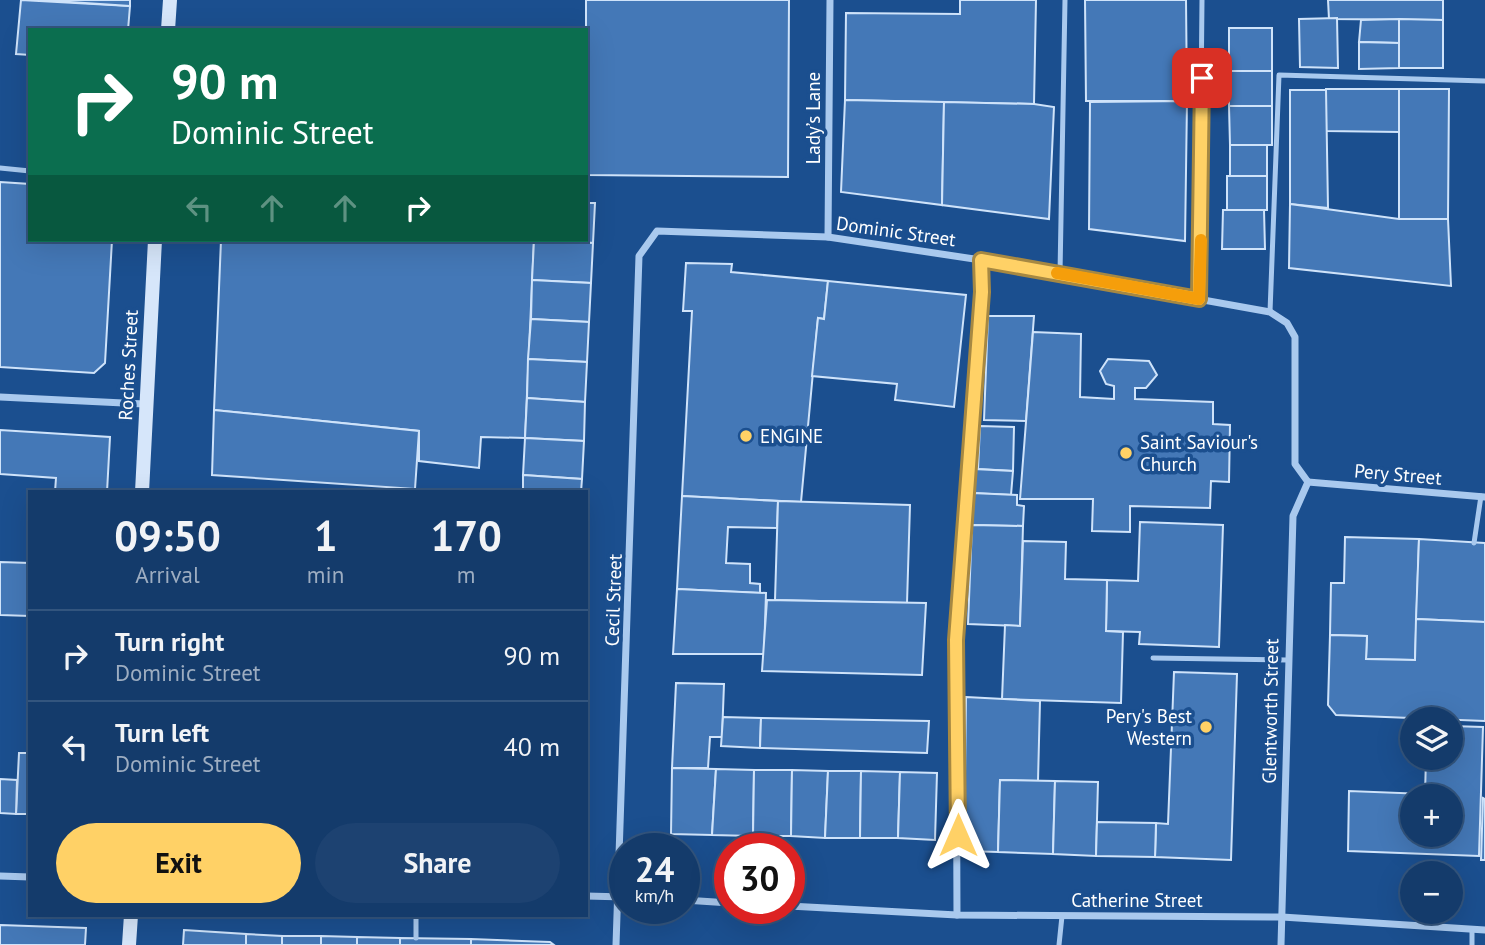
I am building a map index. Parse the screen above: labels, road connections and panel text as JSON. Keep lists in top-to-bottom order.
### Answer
{
  "streets": {
    "main road": ["Roches Street"],
    "street": [
      "Lady’s Lane",
      "Dominic Street",
      "Pery Street",
      "Cecil Street",
      "Glentworth Street",
      "Catherine Street"
    ]
  },
  "crossings": [
    ["Lady’s Lane", "Dominic Street"],
    ["Dominic Street", "Cecil Street"],
    ["Pery Street", "Glentworth Street"],
    ["Glentworth Street", "Catherine Street"]
  ],
  "places": ["ENGINE", "Saint Saviour's Church", "Pery's Best Western"],
  "page": {
    "turn": ["90 m", "Dominic Street"],
    "eta": [
      "09:50",
      "Arrival",
      "1",
      "min",
      "170",
      "m"
    ],
    "list": [
      {
        "name": "Turn right",
        "note": "Dominic Street",
        "value": "90 m"
      },
      {
        "name": "Turn left",
        "note": "Dominic Street",
        "value": "40 m"
      }
    ],
    "map_buttons": ["+", "−"],
    "buttons": ["Exit", "Share"],
    "speed": "24 km/h",
    "limit": "30"
  }
}
